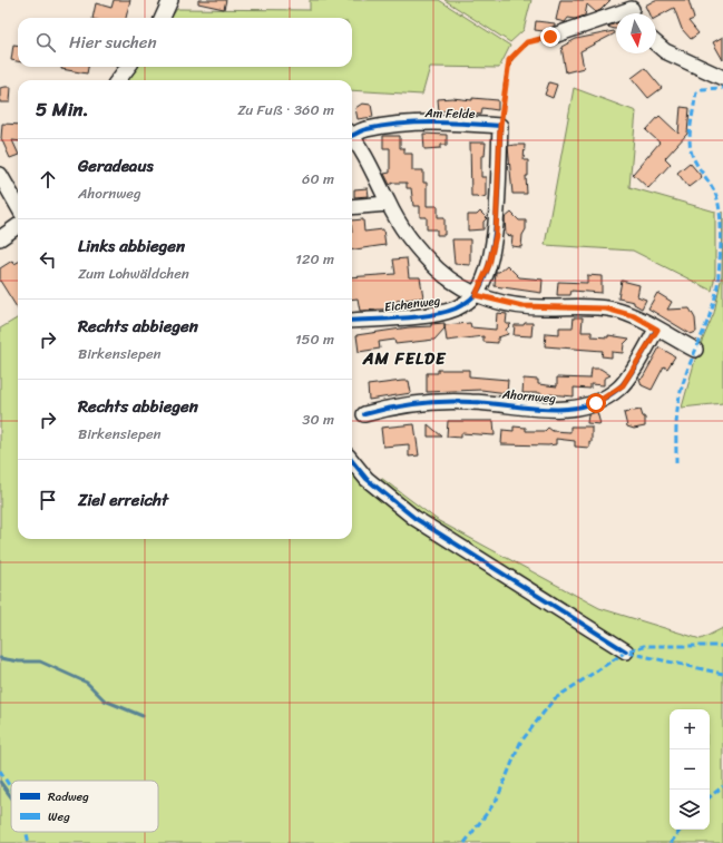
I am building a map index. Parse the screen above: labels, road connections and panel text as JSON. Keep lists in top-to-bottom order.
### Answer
{
  "streets": {
    "street": ["Am Felde", "Eichenweg", "Ahornweg"]
  },
  "districts": ["AM FELDE"],
  "legend": ["Radweg", "Weg"],
  "north": "bottom",
  "page": {
    "search": "Hier suchen",
    "heading": ["5 Min.", "Zu Fuß · 360 m"],
    "list": [
      ["Geradeaus", "Ahornweg", "60 m"],
      ["Links abbiegen", "Zum Lohwäldchen", "120 m"],
      ["Rechts abbiegen", "Birkensiepen", "150 m"],
      ["Rechts abbiegen", "Birkensiepen", "30 m"],
      "Ziel erreicht"
    ],
    "map_buttons": ["+", "−"]
  }
}
